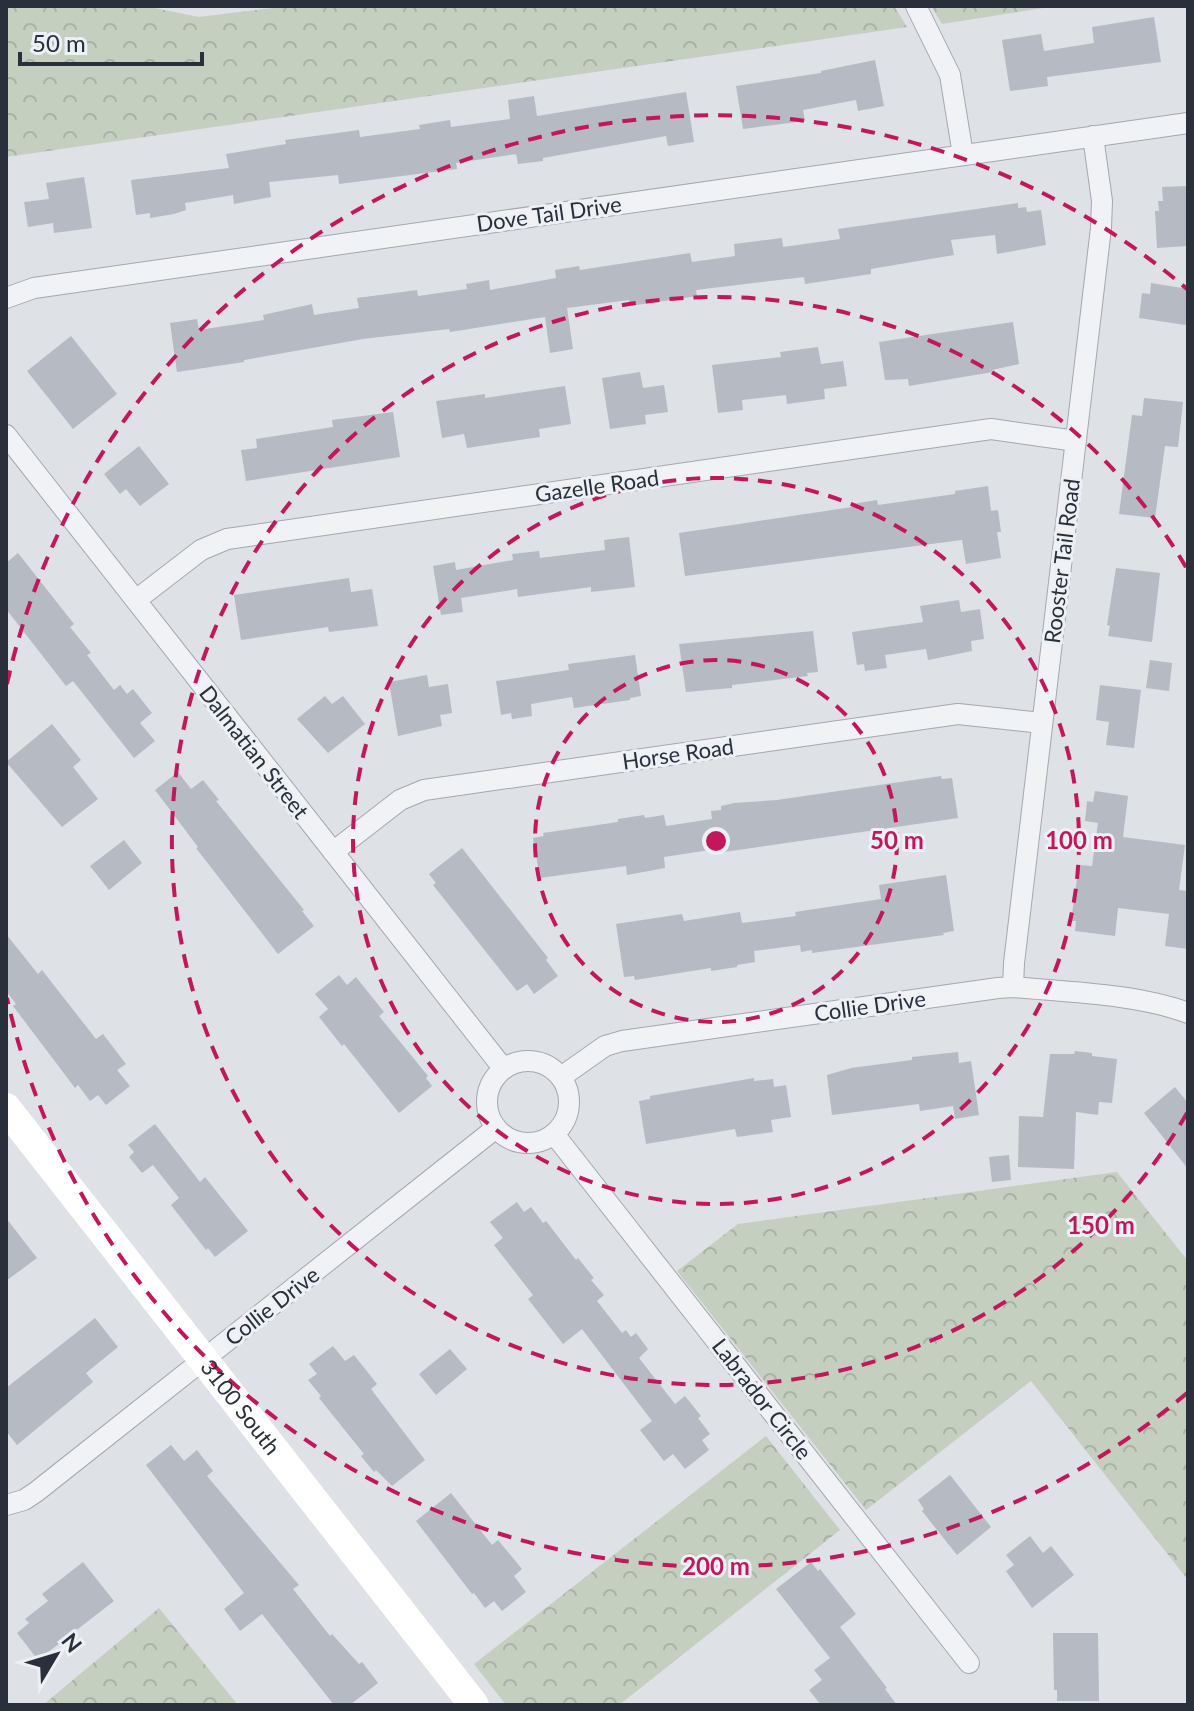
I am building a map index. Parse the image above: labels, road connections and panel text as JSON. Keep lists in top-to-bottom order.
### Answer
{
  "streets": {
    "main road": ["3100 South"],
    "street": [
      "Dove Tail Drive",
      "Gazelle Road",
      "Rooster Tail Road",
      "Dalmatian Street",
      "Horse Road",
      "Collie Drive",
      "Labrador Circle"
    ]
  },
  "crossings": [
    ["Dove Tail Drive", "Rooster Tail Road"],
    ["Gazelle Road", "Rooster Tail Road"],
    ["Gazelle Road", "Dalmatian Street"],
    ["Rooster Tail Road", "Horse Road"],
    ["Rooster Tail Road", "Collie Drive"],
    ["Dalmatian Street", "Horse Road"],
    ["Dalmatian Street", "Collie Drive"],
    ["Dalmatian Street", "Labrador Circle"],
    ["Collie Drive", "Labrador Circle"],
    ["Collie Drive", "3100 South"]
  ],
  "scale_bar": "50 m",
  "north": "top right",
  "rings": [
    "50 m",
    "100 m",
    "150 m",
    "200 m"
  ]
}
